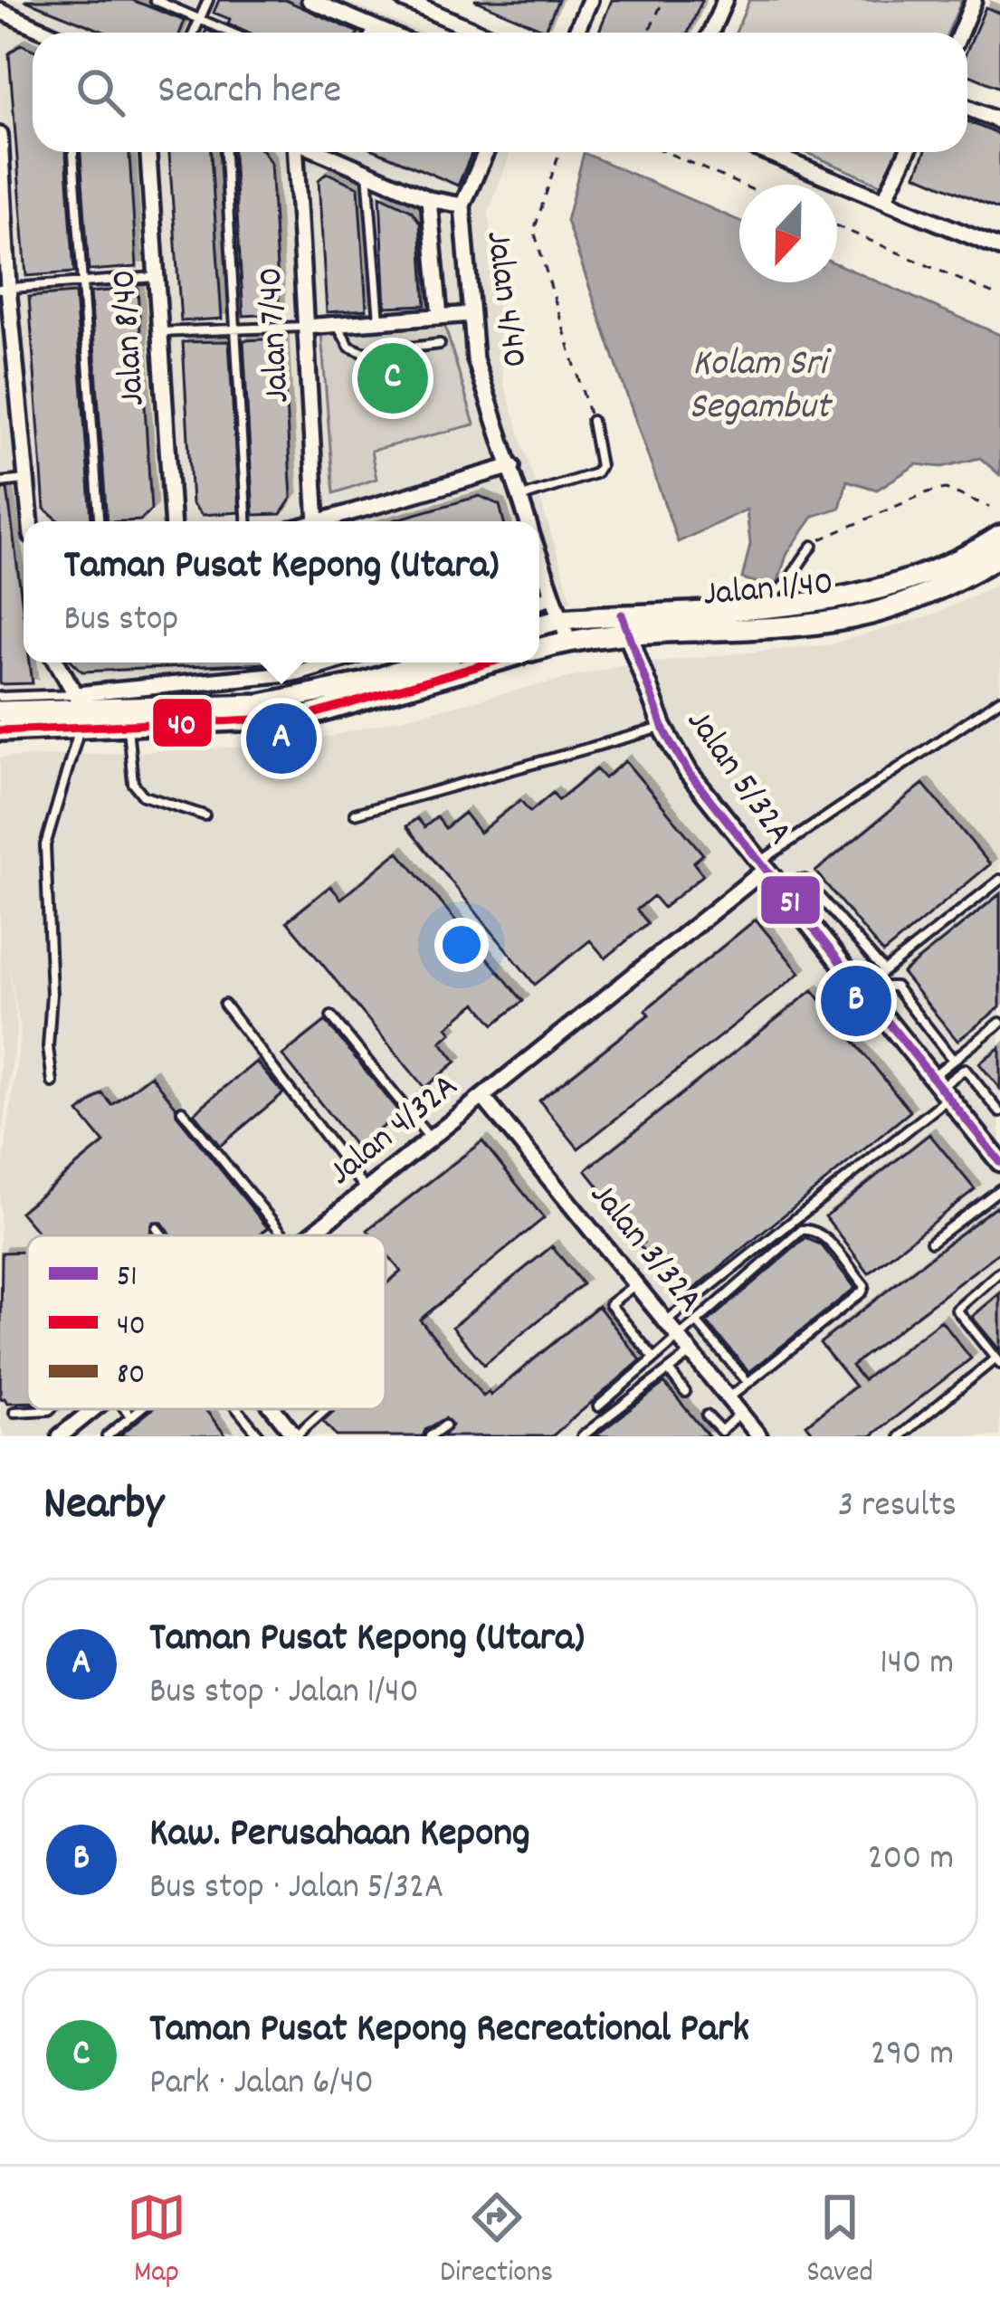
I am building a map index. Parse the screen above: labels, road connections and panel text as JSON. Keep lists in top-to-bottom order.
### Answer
{
  "streets": {
    "main road": ["Jalan 1/40"],
    "street": [
      "Jalan 4/40",
      "Jalan 7/40",
      "Jalan 8/40",
      "Jalan 5/32A",
      "Jalan 4/32A",
      "Jalan 3/32A"
    ]
  },
  "crossings": [
    ["Jalan 4/40", "Jalan 1/40"],
    ["Jalan 1/40", "Jalan 5/32A"],
    ["Jalan 5/32A", "Jalan 4/32A"],
    ["Jalan 4/32A", "Jalan 3/32A"]
  ],
  "water": ["Kolam Sri Segambut"],
  "lines": ["transit line 51", "transit line 40"],
  "legend": ["51", "40", "80"],
  "north": "bottom",
  "page": {
    "search": "Search here",
    "pins": ["C", "A", "B"],
    "popup": ["Taman Pusat Kepong (Utara)", "Bus stop"],
    "heading": ["Nearby", "3 results"],
    "list": [
      {
        "mark": "A",
        "name": "Taman Pusat Kepong (Utara)",
        "note": "Bus stop · Jalan 1/40",
        "value": "140 m"
      },
      {
        "mark": "B",
        "name": "Kaw. Perusahaan Kepong",
        "note": "Bus stop · Jalan 5/32A",
        "value": "200 m"
      },
      {
        "mark": "C",
        "name": "Taman Pusat Kepong Recreational Park",
        "note": "Park · Jalan 6/40",
        "value": "290 m"
      }
    ],
    "nav": ["Map", "Directions", "Saved"]
  }
}
